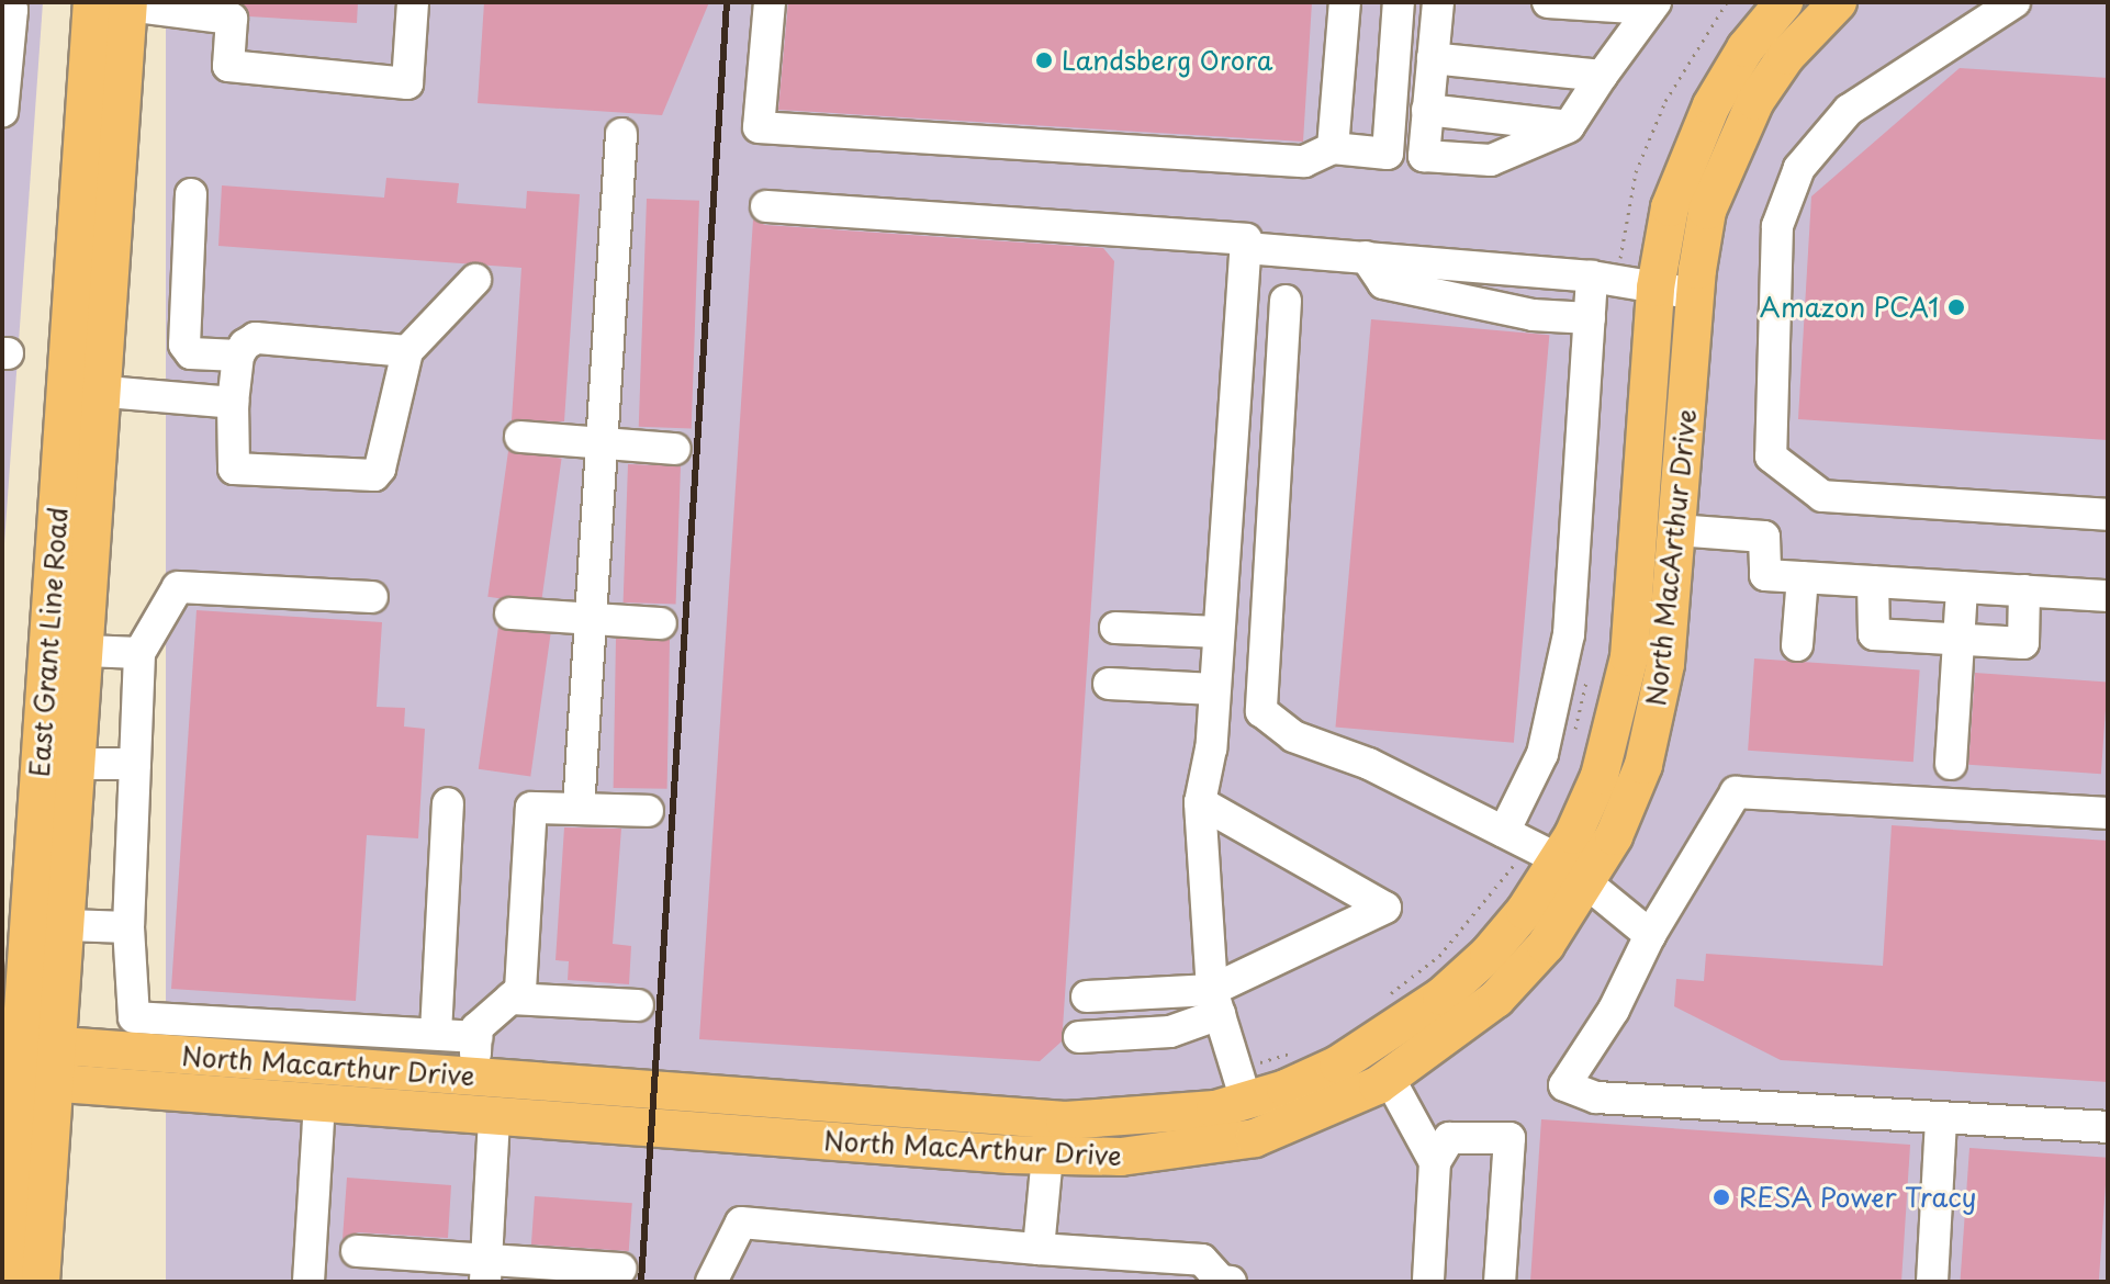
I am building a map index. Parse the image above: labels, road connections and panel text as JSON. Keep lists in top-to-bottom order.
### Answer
{
  "streets": {
    "main road": ["North MacArthur Drive", "East Grant Line Road", "North Macarthur Drive"]
  },
  "crossings": [
    ["North MacArthur Drive", "North Macarthur Drive"],
    ["East Grant Line Road", "North Macarthur Drive"]
  ],
  "places": ["Landsberg Orora", "Amazon PCA1", "RESA Power Tracy"]
}
